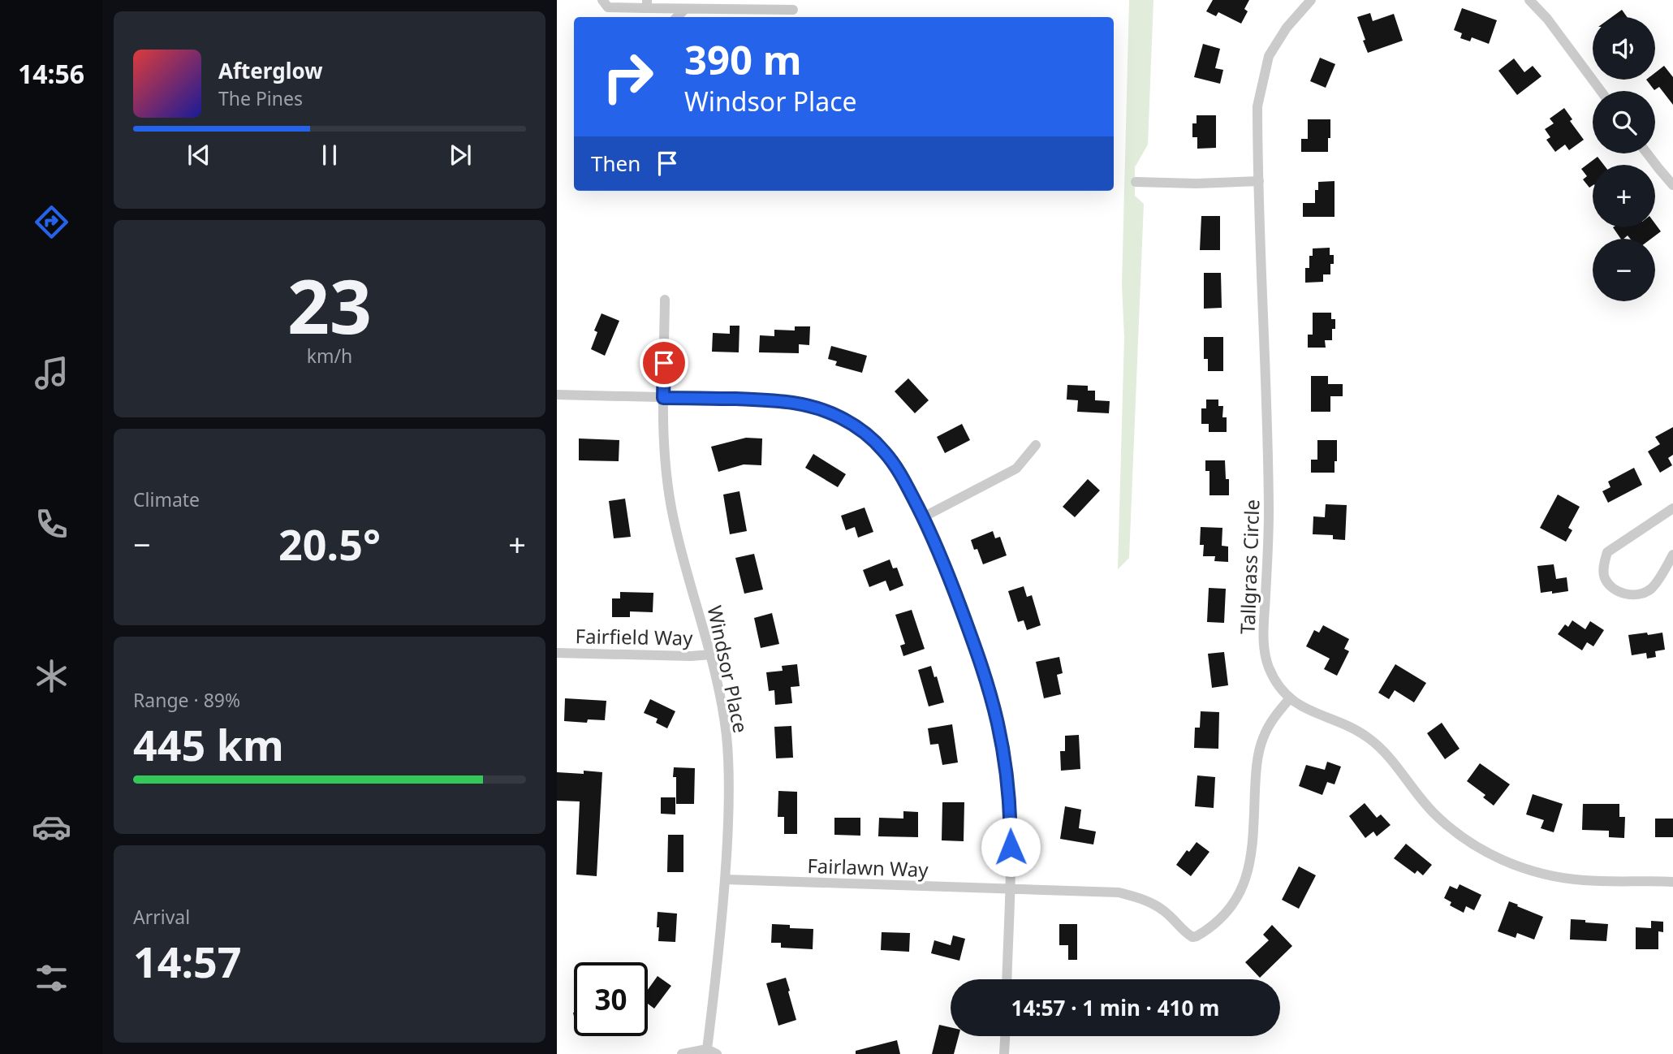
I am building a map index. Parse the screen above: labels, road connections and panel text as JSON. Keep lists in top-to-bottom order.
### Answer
{
  "streets": {
    "street": [
      "Tallgrass Circle",
      "Fairfield Way",
      "Windsor Place",
      "Fairlawn Way"
    ]
  },
  "crossings": [
    ["Tallgrass Circle", "Fairlawn Way"],
    ["Fairfield Way", "Windsor Place"],
    ["Windsor Place", "Fairlawn Way"]
  ],
  "page": {
    "tabs": "14:56",
    "map_buttons": ["+", "−"],
    "turn": ["390 m", "Windsor Place"],
    "song": ["Afterglow", "The Pines"],
    "then": "Then",
    "tile": [
      ["23", "km/h"],
      "Climate",
      ["Range · 89%", "445 km"],
      ["Arrival", "14:57"]
    ],
    "heat": ["−", "20.5°", "+"],
    "limit": "30",
    "trip": "14:57 · 1 min · 410 m"
  }
}
